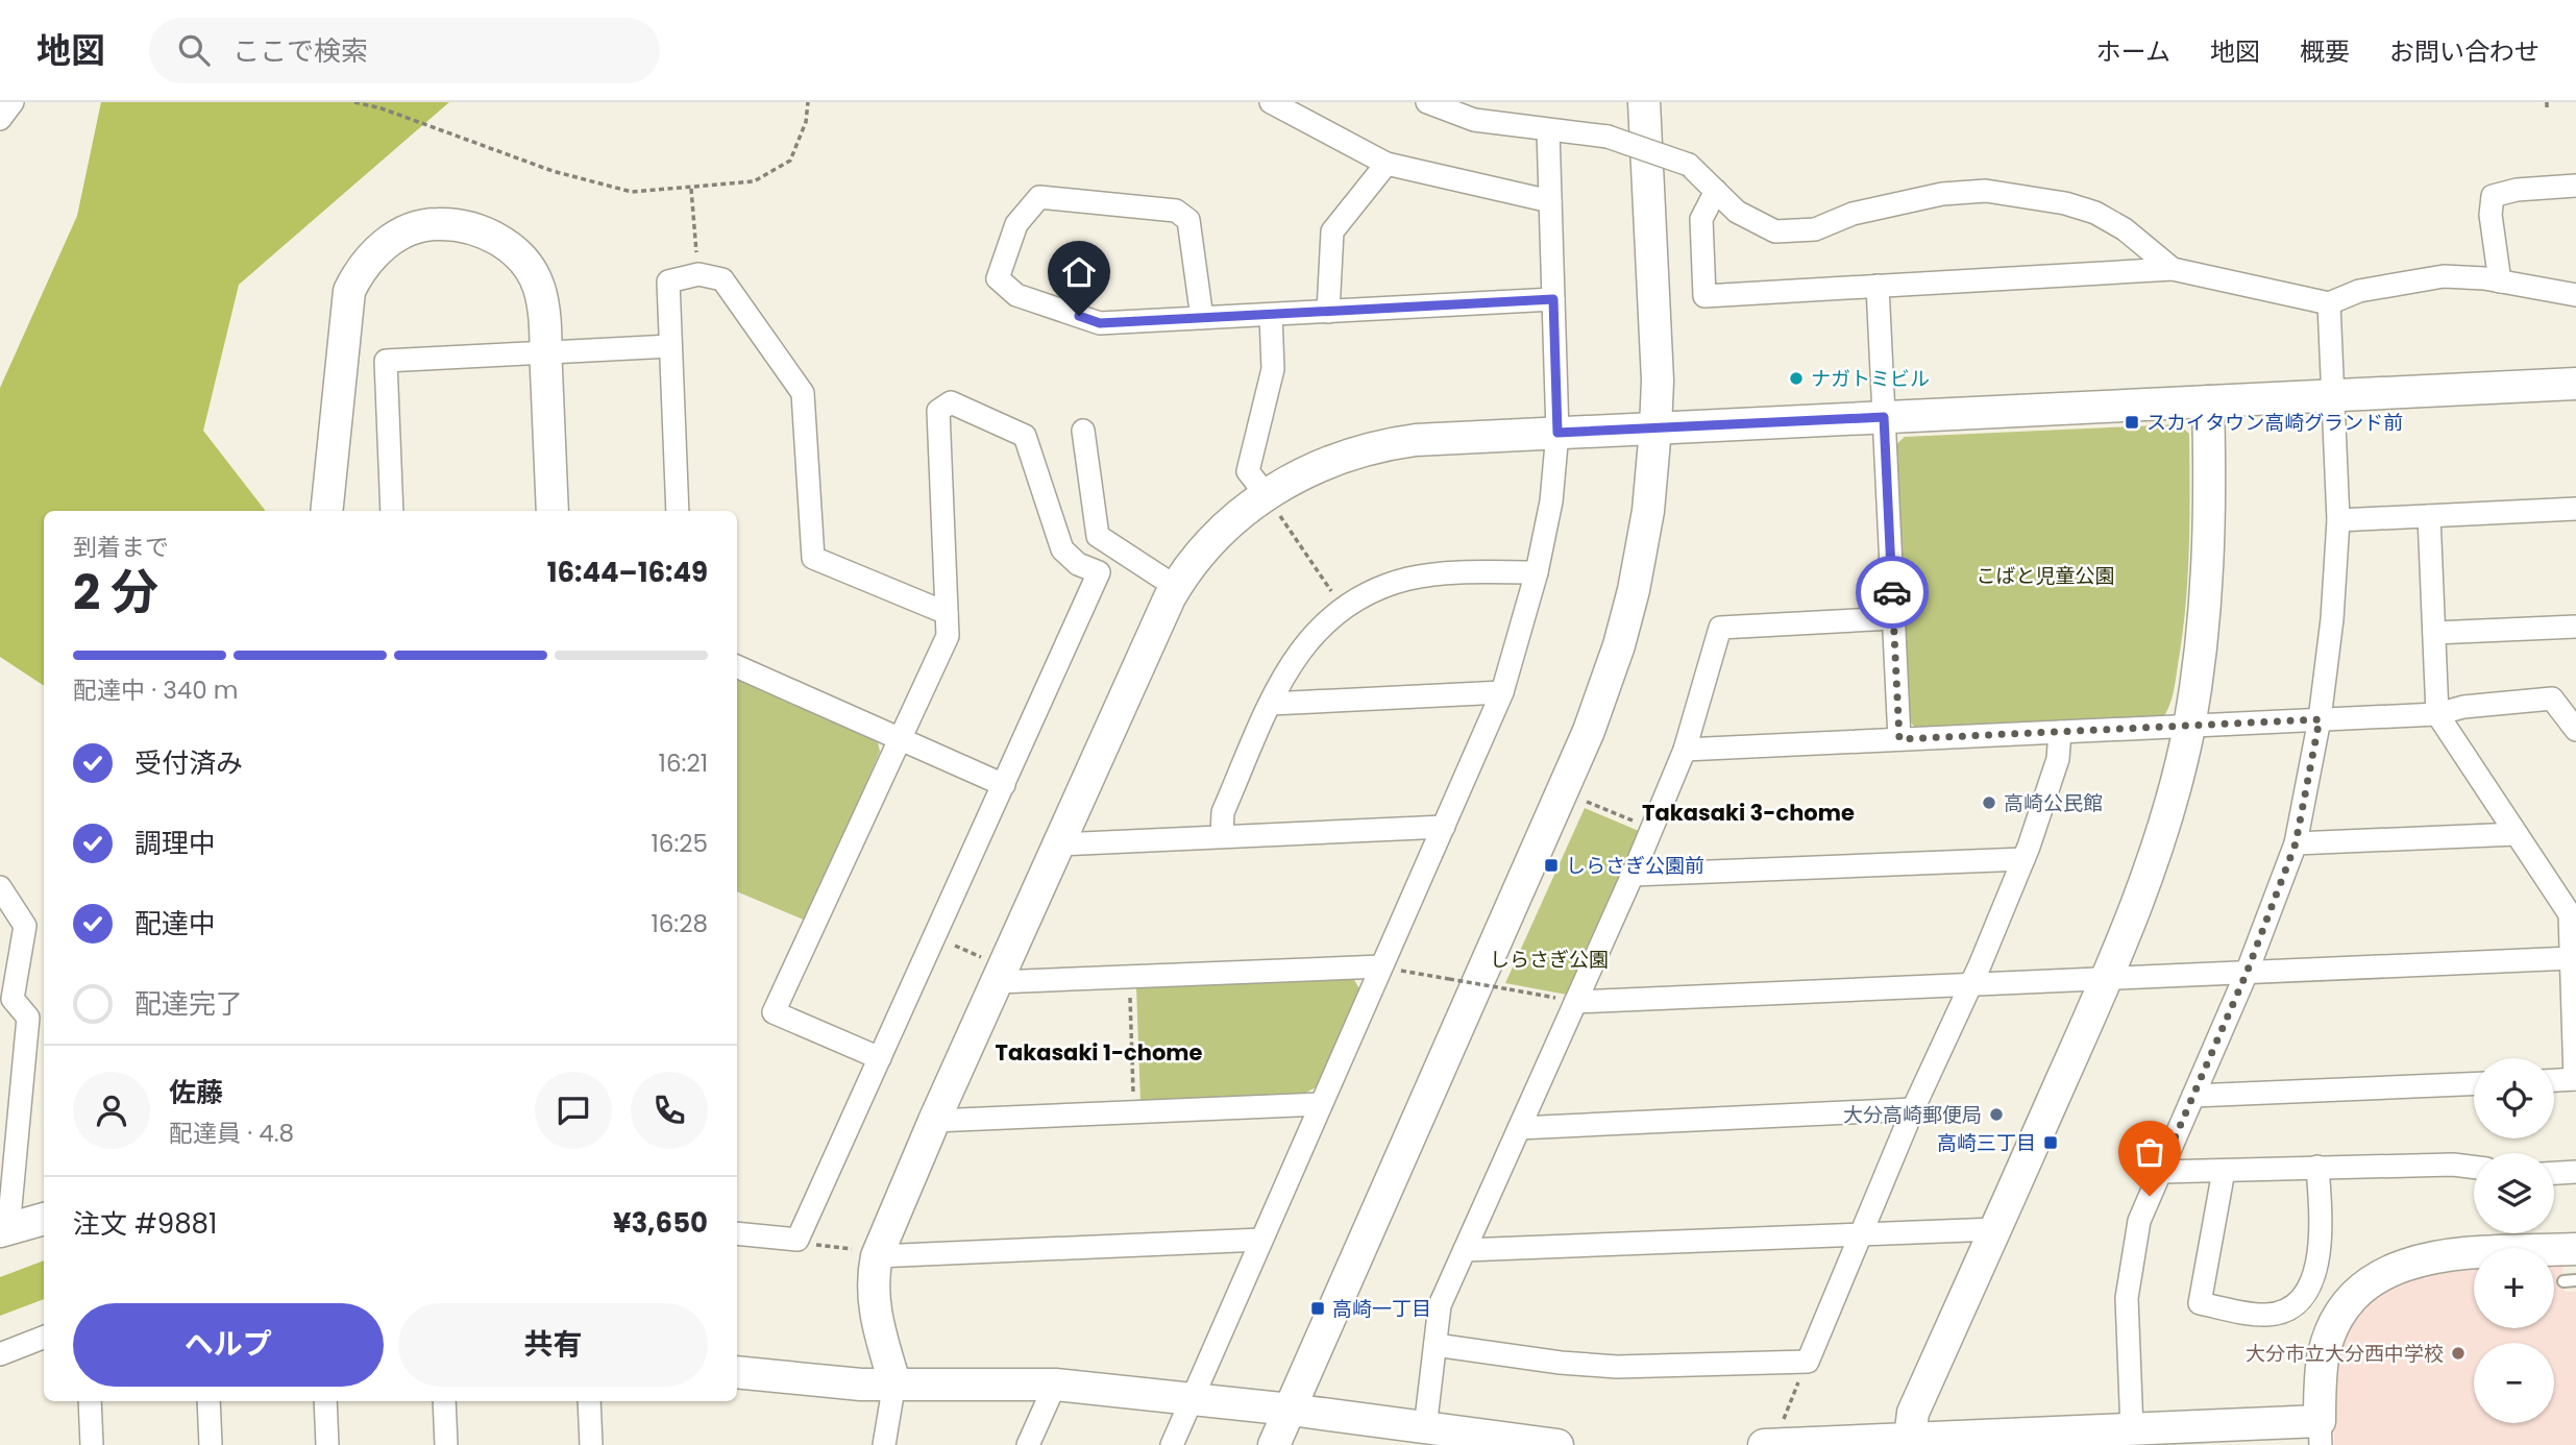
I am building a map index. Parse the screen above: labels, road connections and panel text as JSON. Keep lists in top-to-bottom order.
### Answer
{
  "districts": ["Takasaki 3-chome", "Takasaki 1-chome"],
  "parks": ["こばと児童公園", "しらさぎ公園"],
  "places": {
    "other": [
      "ナガトミビル",
      "高崎公民館",
      "大分高崎郵便局",
      "大分市立大分西中学校"
    ],
    "transit": [
      "スカイタウン高崎グランド前",
      "しらさぎ公園前",
      "高崎三丁目",
      "高崎一丁目"
    ]
  },
  "page": {
    "header": "地図",
    "search": "ここで検索",
    "nav": [
      "ホーム",
      "地図",
      "概要",
      "お問い合わせ"
    ],
    "heading": ["2 分", "到着まで", "16:44–16:49"],
    "panel": [
      "佐藤",
      "配達員 · 4.8",
      "注文 #9881",
      "¥3,650"
    ],
    "bar": "配達中 · 340 m",
    "list": [
      ["受付済み", "16:21"],
      ["調理中", "16:25"],
      ["配達中", "16:28"],
      "配達完了"
    ],
    "map_buttons": ["+", "−"],
    "buttons": ["ヘルプ", "共有"]
  }
}
